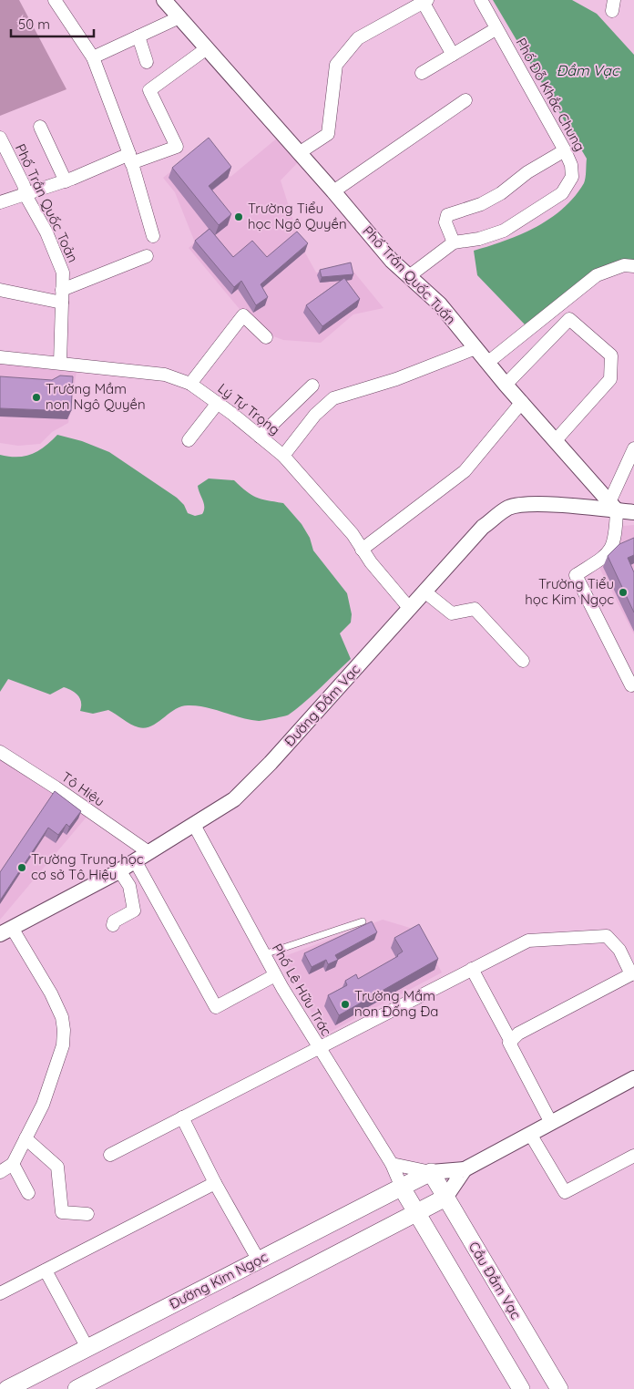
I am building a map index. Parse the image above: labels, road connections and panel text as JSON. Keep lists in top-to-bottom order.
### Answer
{
  "streets": {
    "main road": ["Đường Kim Ngọc", "Cầu Đầm Vạc"],
    "street": [
      "Phố Đỗ Khắc Chung",
      "Phố Trần Quốc Toản",
      "Phố Trần Quốc Tuấn",
      "Lý Tự Trọng",
      "Đường Đầm Vạc",
      "Tô Hiệu",
      "Phố Lê Hữu Trác"
    ]
  },
  "crossings": [
    ["Phố Đỗ Khắc Chung", "Phố Trần Quốc Tuấn"],
    ["Phố Trần Quốc Toản", "Lý Tự Trọng"],
    ["Phố Trần Quốc Tuấn", "Đường Đầm Vạc"],
    ["Lý Tự Trọng", "Đường Đầm Vạc"],
    ["Đường Đầm Vạc", "Tô Hiệu"],
    ["Đường Đầm Vạc", "Phố Lê Hữu Trác"],
    ["Phố Lê Hữu Trác", "Đường Kim Ngọc"],
    ["Đường Kim Ngọc", "Cầu Đầm Vạc"]
  ],
  "water": ["Đầm Vạc"],
  "places": [
    "Trường Tiểu học Ngô Quyền",
    "Trường Mầm non Ngô Quyền",
    "Trường Tiểu học Kim Ngọc",
    "Trường Trung học cơ sở Tô Hiệu",
    "Trường Mầm non Đống Đa"
  ],
  "scale_bar": "50 m"
}
